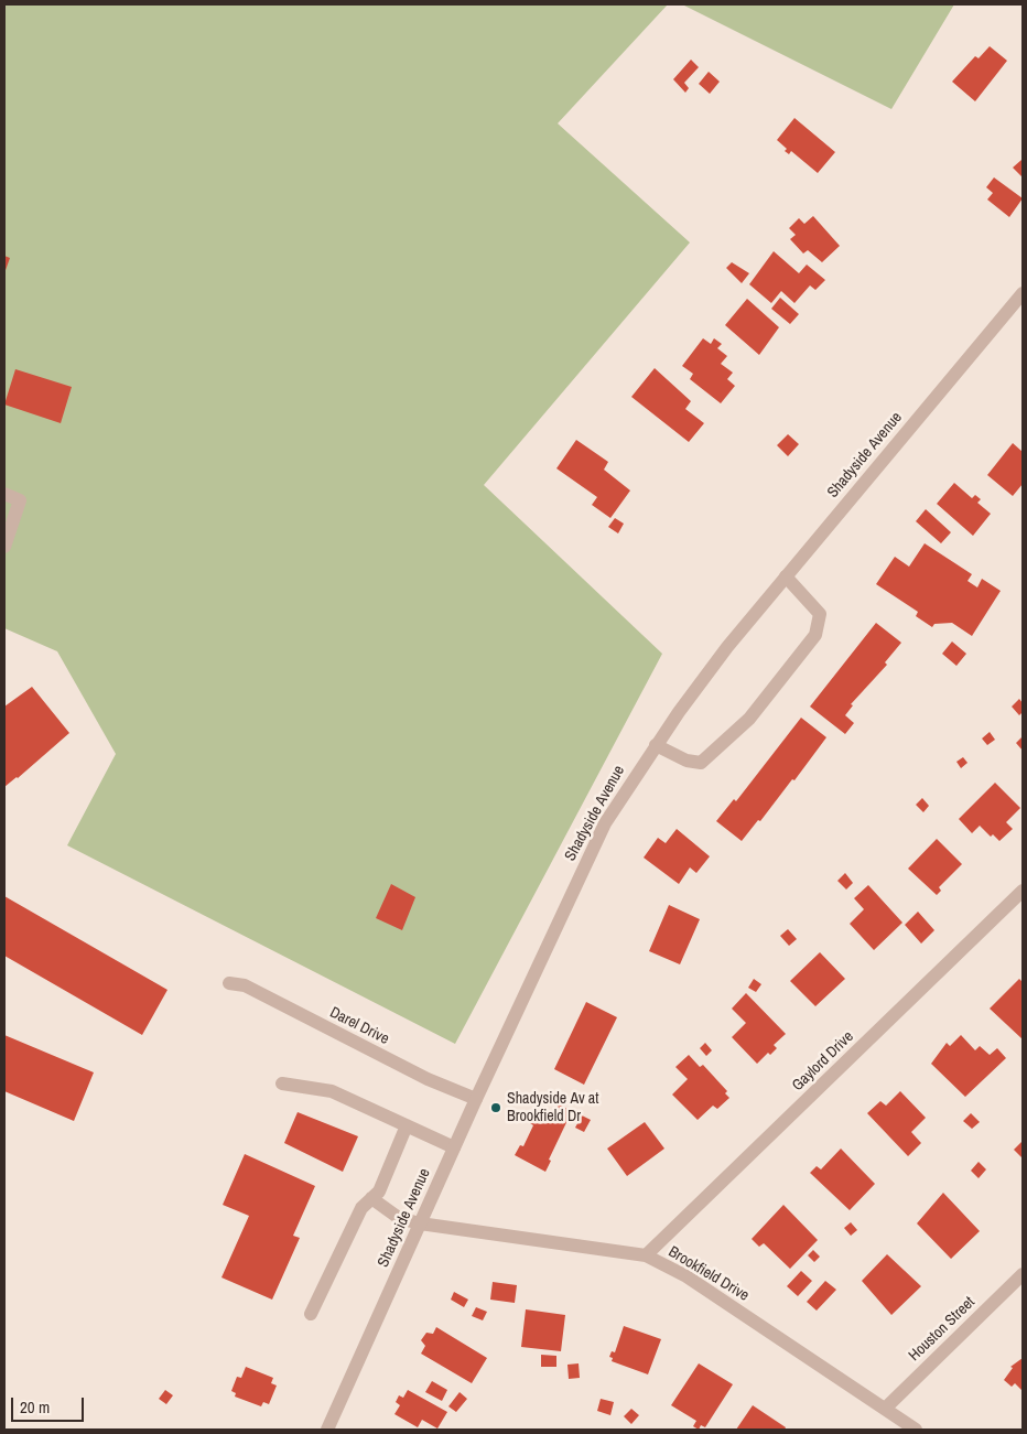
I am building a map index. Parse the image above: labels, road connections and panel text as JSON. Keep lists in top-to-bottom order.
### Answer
{
  "streets": {
    "street": [
      "Shadyside Avenue",
      "Darel Drive",
      "Gaylord Drive",
      "Brookfield Drive",
      "Houston Street"
    ]
  },
  "crossings": [
    ["Shadyside Avenue", "Darel Drive"],
    ["Shadyside Avenue", "Brookfield Drive"],
    ["Gaylord Drive", "Brookfield Drive"],
    ["Brookfield Drive", "Houston Street"]
  ],
  "places": ["Shadyside Av at Brookfield Dr"],
  "scale_bar": "20 m"
}
